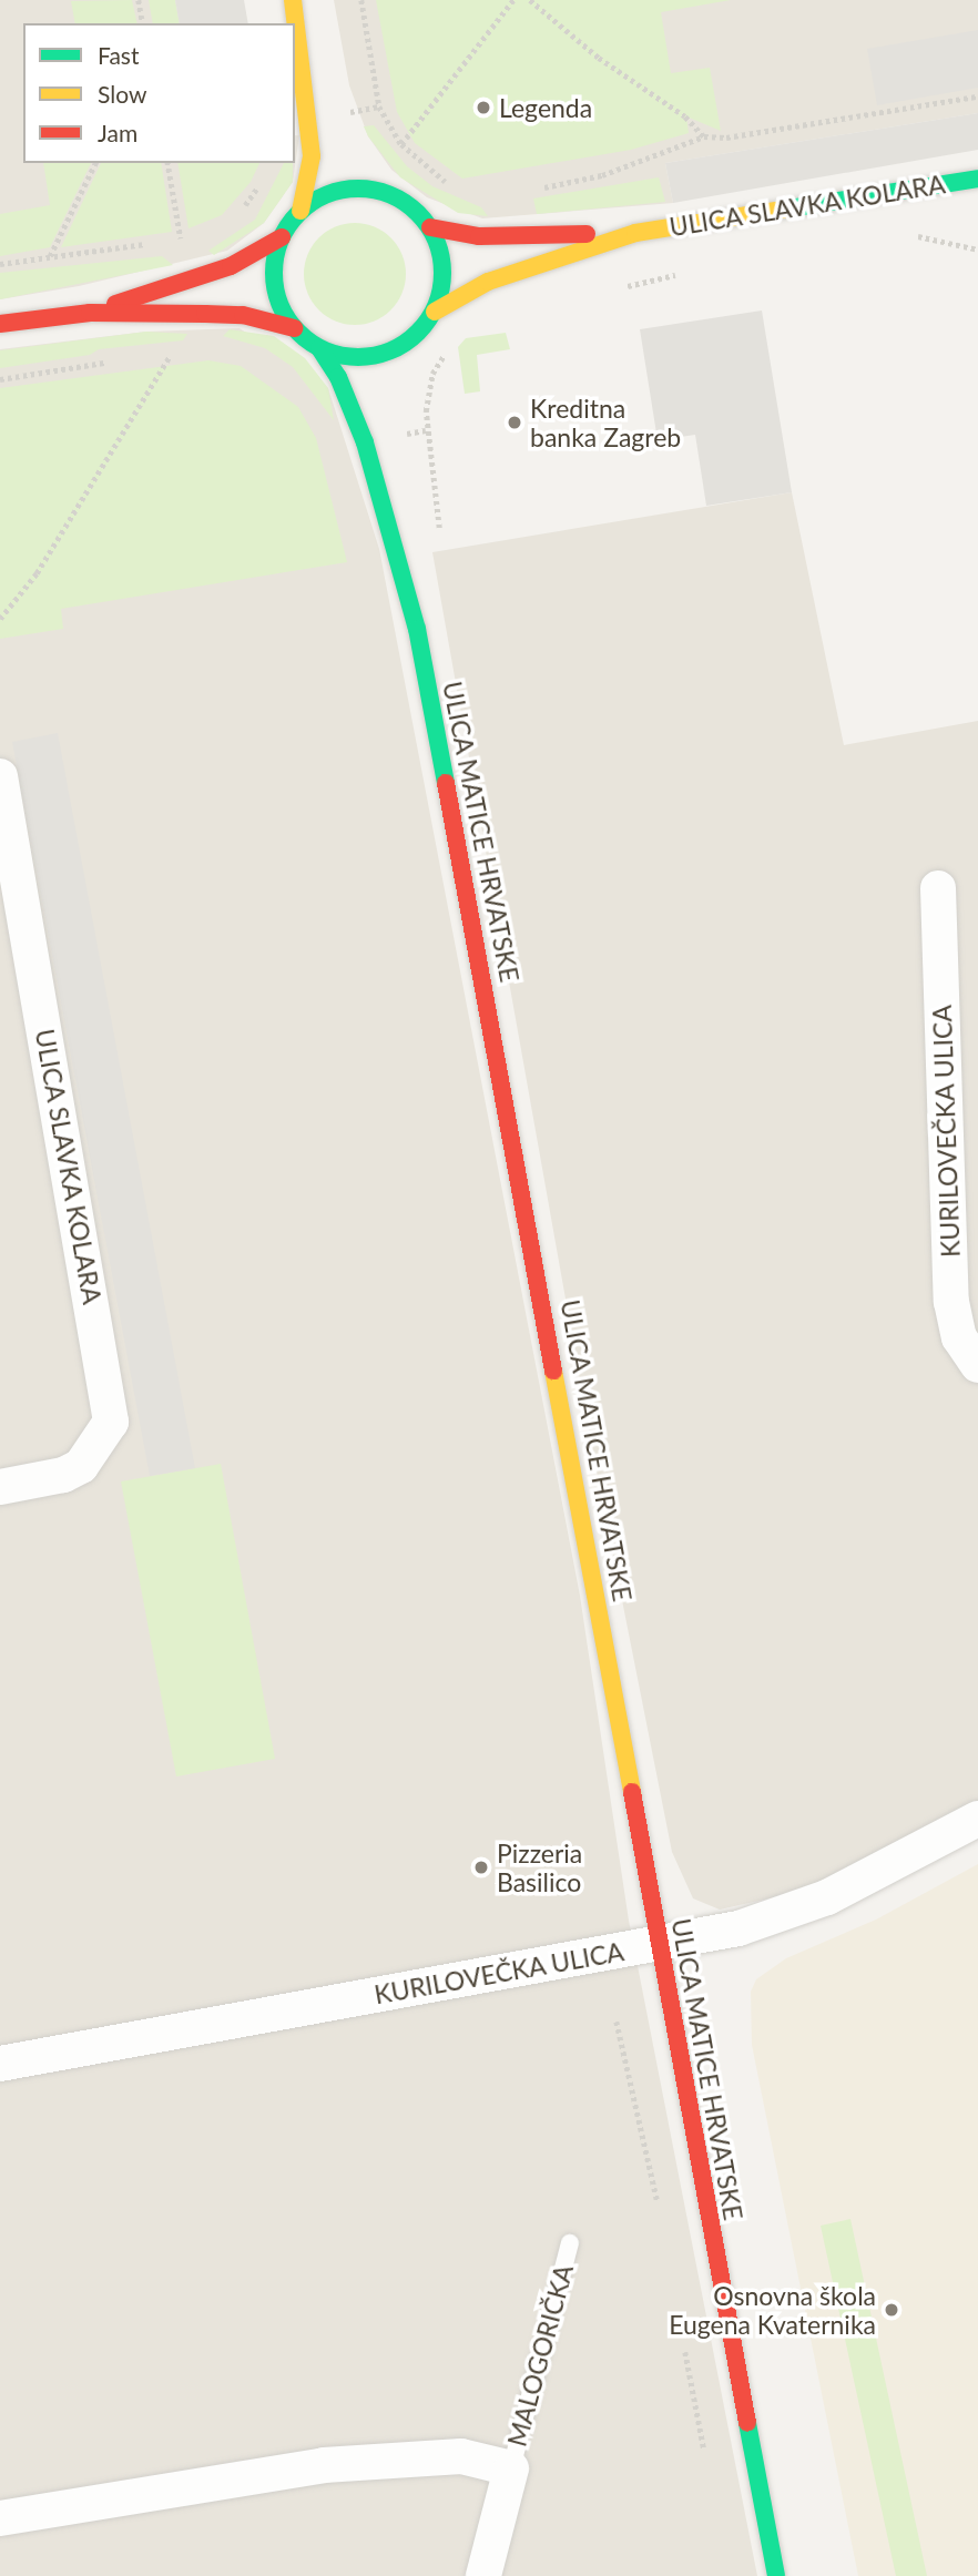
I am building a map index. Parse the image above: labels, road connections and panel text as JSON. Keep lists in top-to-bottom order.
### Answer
{
  "streets": {
    "main road": ["ULICA SLAVKA KOLARA", "ULICA MATICE HRVATSKE"],
    "street": ["KURILOVEČKA ULICA"],
    "lane": ["MALOGORIČKA"]
  },
  "crossings": [
    ["ULICA SLAVKA KOLARA", "ULICA MATICE HRVATSKE"],
    ["ULICA MATICE HRVATSKE", "KURILOVEČKA ULICA"]
  ],
  "places": [
    "Legenda",
    "Kreditna banka Zagreb",
    "Pizzeria Basilico",
    "Osnovna škola Eugena Kvaternika"
  ],
  "legend": ["Fast", "Slow", "Jam"]
}
